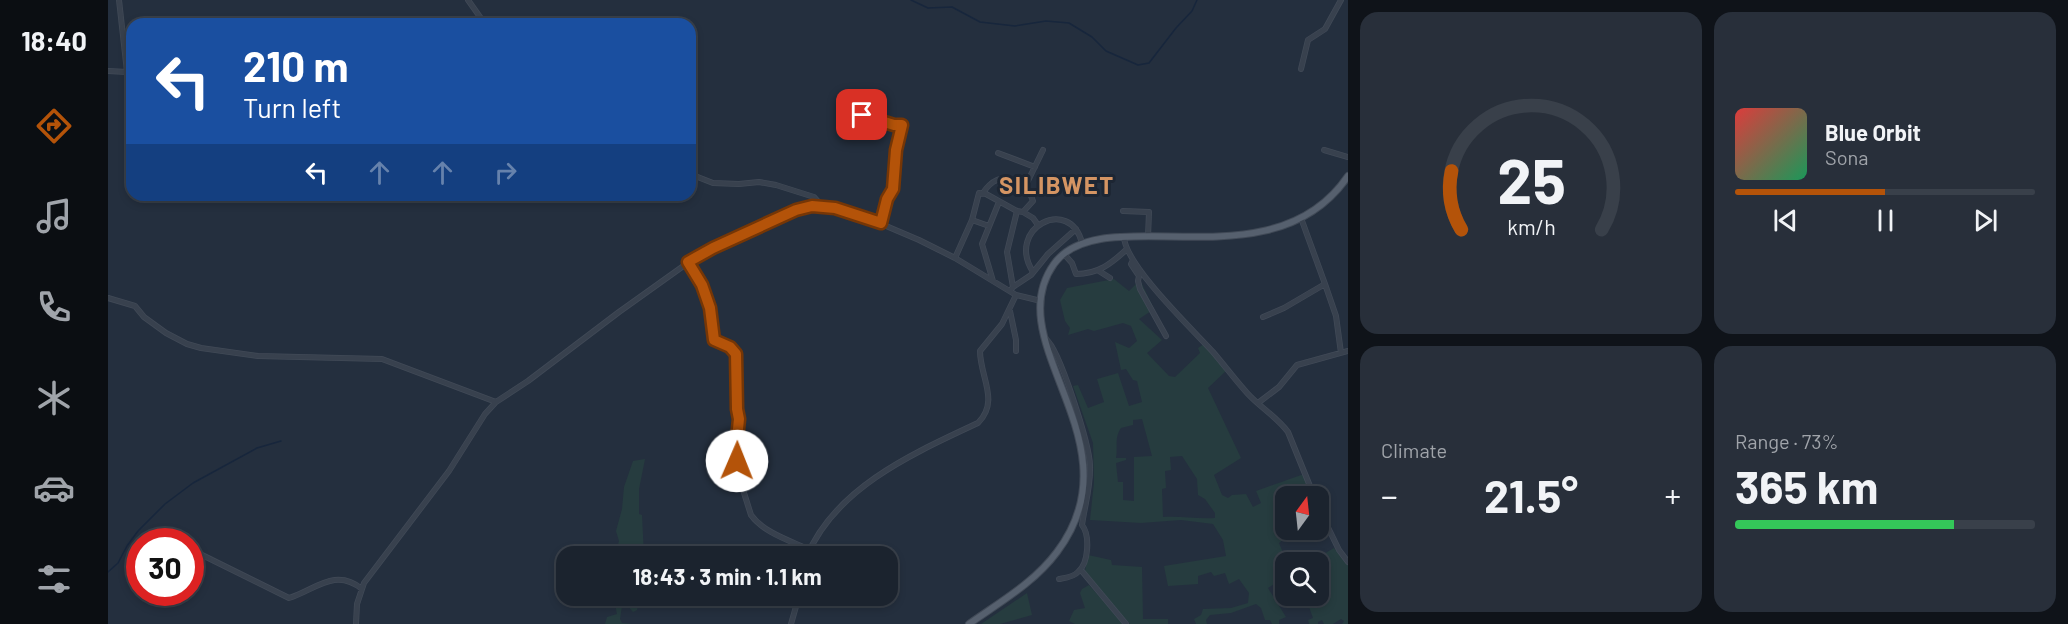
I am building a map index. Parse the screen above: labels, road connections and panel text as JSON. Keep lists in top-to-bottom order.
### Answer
{
  "districts": ["SILIBWET"],
  "north": "top",
  "page": {
    "tabs": "18:40",
    "turn": ["210 m", "Turn left"],
    "song": ["Blue Orbit", "Sona"],
    "tile": [
      "Climate",
      ["Range · 73%", "365 km"]
    ],
    "heat": ["−", "21.5°", "+"],
    "limit": "30",
    "trip": "18:43 · 3 min · 1.1 km",
    "gauge": ["25", "km/h"]
  }
}
